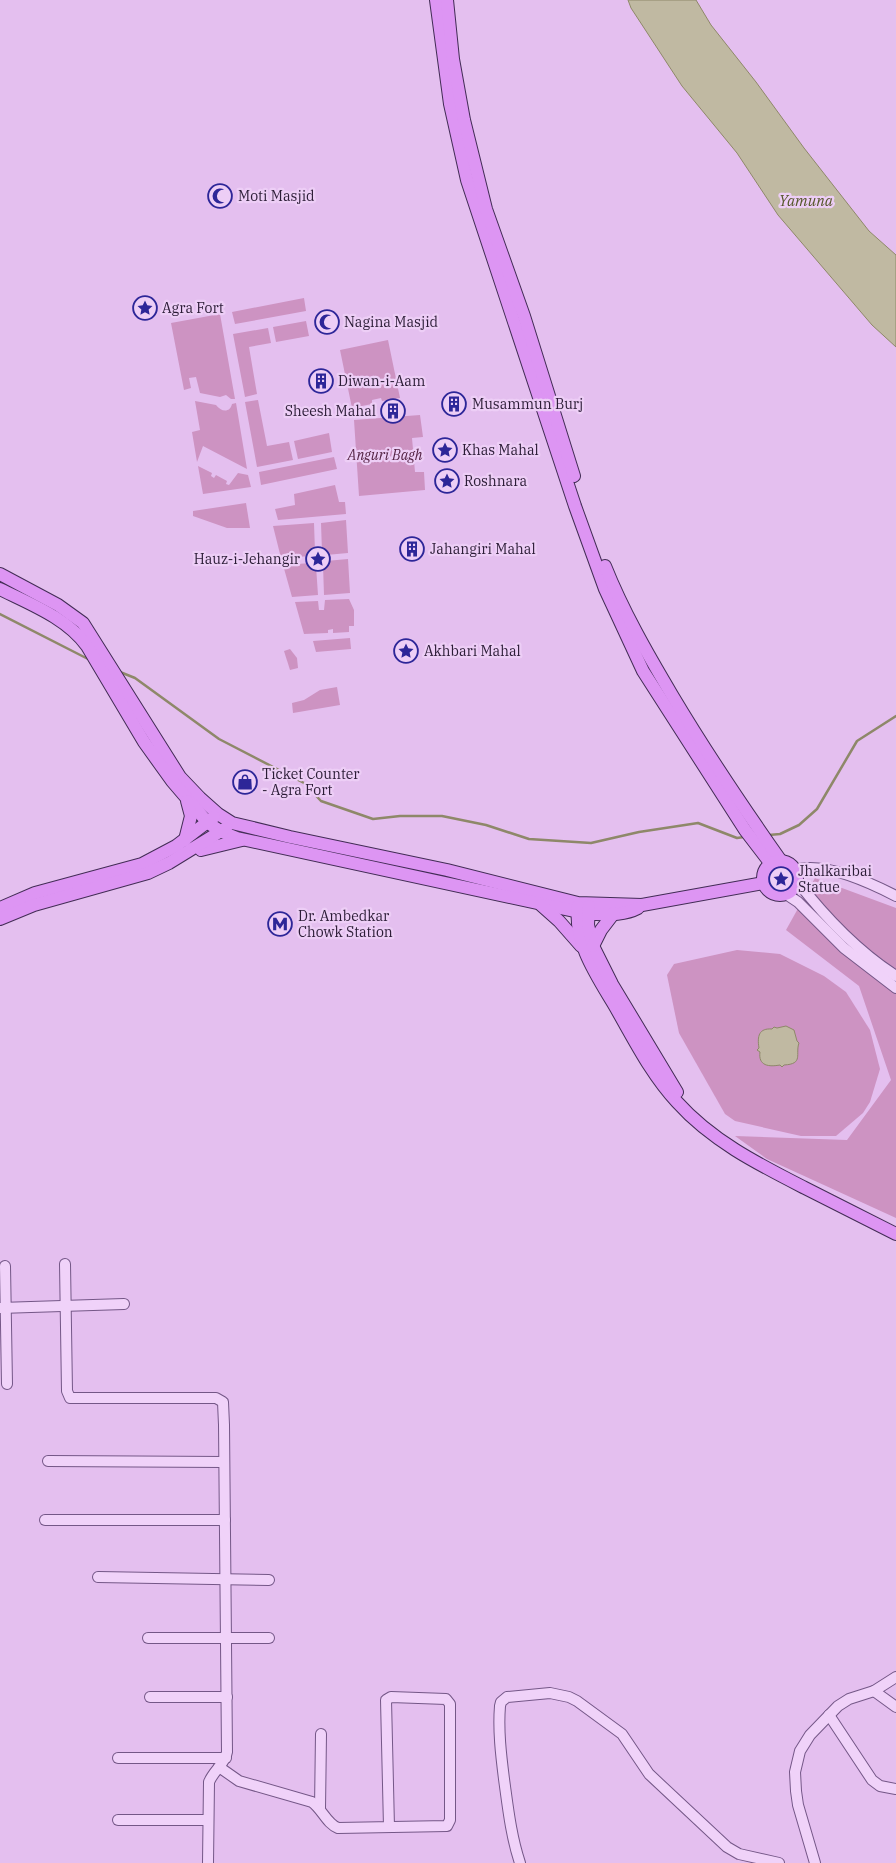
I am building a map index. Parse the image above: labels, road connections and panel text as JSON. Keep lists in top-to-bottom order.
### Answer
{
  "water": ["Yamuna"],
  "parks": ["Anguri Bagh"],
  "places": {
    "mosque": ["Moti Masjid", "Nagina Masjid"],
    "place": [
      "Agra Fort",
      "Khas Mahal",
      "Roshnara",
      "Hauz-i-Jehangir",
      "Akhbari Mahal",
      "Jhalkaribai Statue"
    ],
    "building": [
      "Diwan-i-Aam",
      "Musammun Burj",
      "Sheesh Mahal",
      "Jahangiri Mahal"
    ],
    "shop": ["Ticket Counter - Agra Fort"],
    "metro station": ["Dr. Ambedkar Chowk Station"]
  }
}
